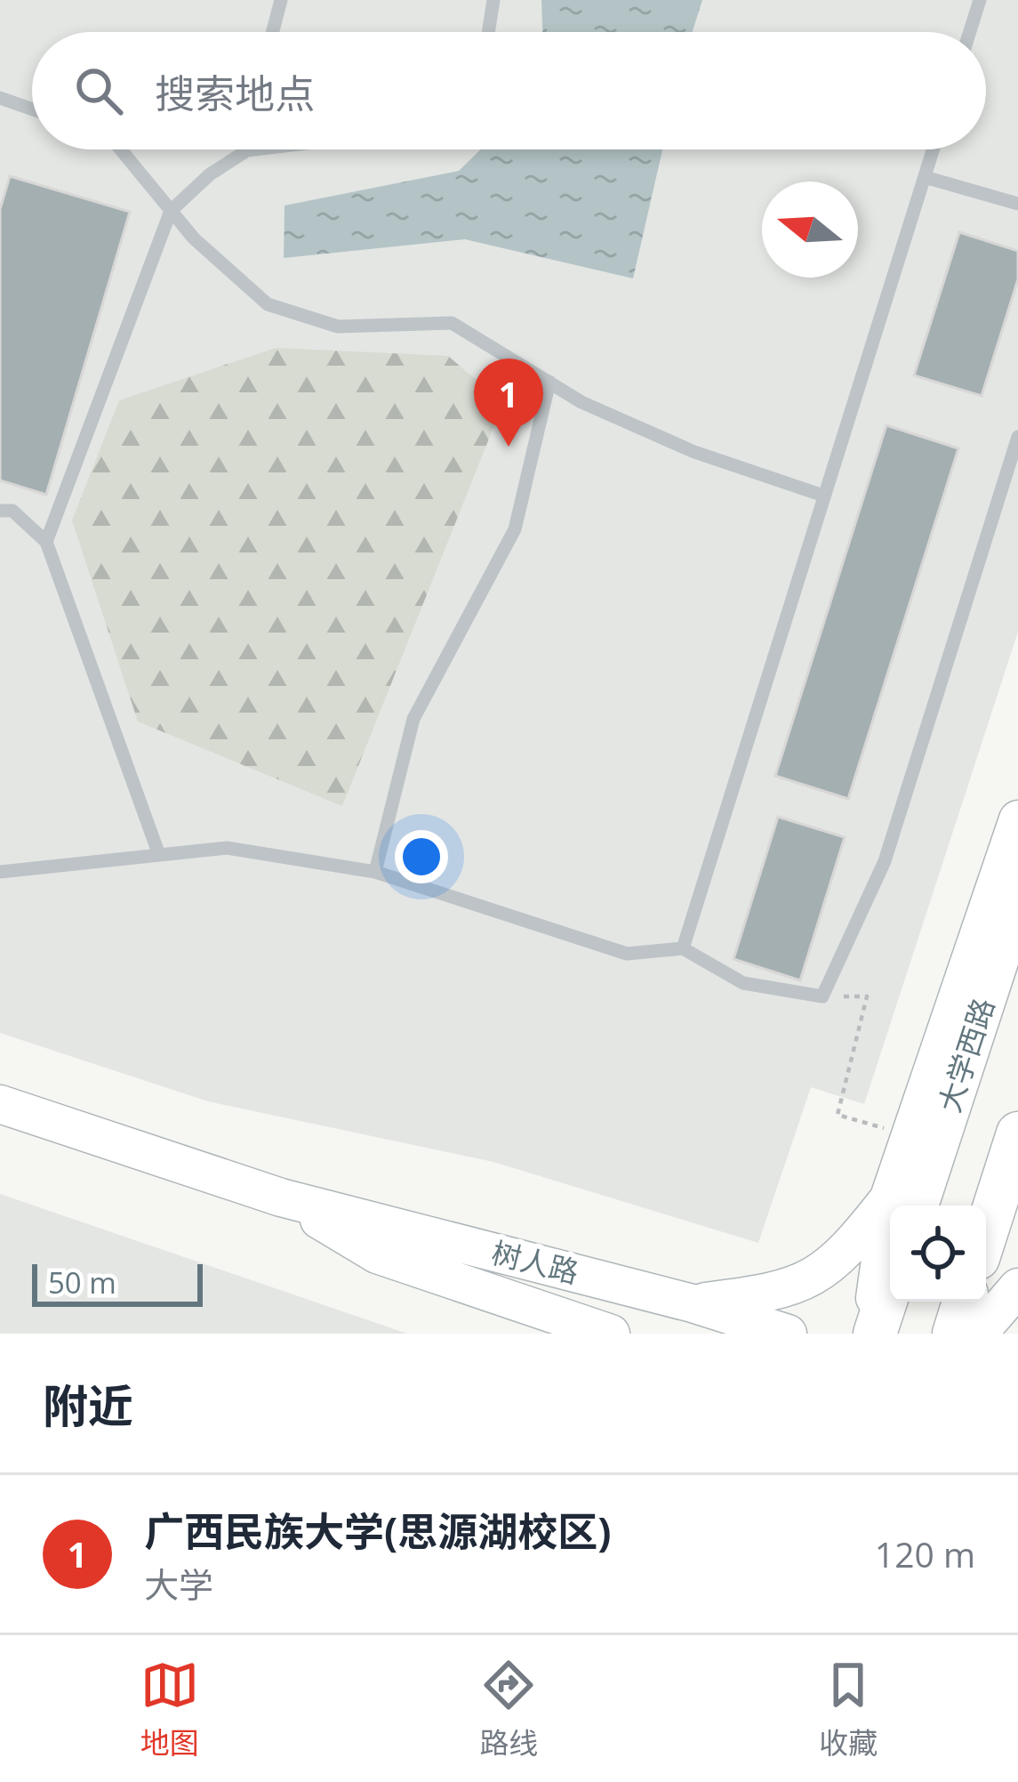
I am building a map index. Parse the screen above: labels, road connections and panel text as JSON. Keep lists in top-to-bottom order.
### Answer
{
  "streets": {
    "main road": ["大学西路"],
    "street": ["树人路"]
  },
  "scale_bar": "50 m",
  "north": "left",
  "page": {
    "search": "搜索地点",
    "pins": "1",
    "scale": "50 m",
    "heading": "附近",
    "list": [
      {
        "mark": "1",
        "name": "广西民族大学(思源湖校区)",
        "note": "大学",
        "value": "120 m"
      }
    ],
    "nav": ["地图", "路线", "收藏"]
  }
}
